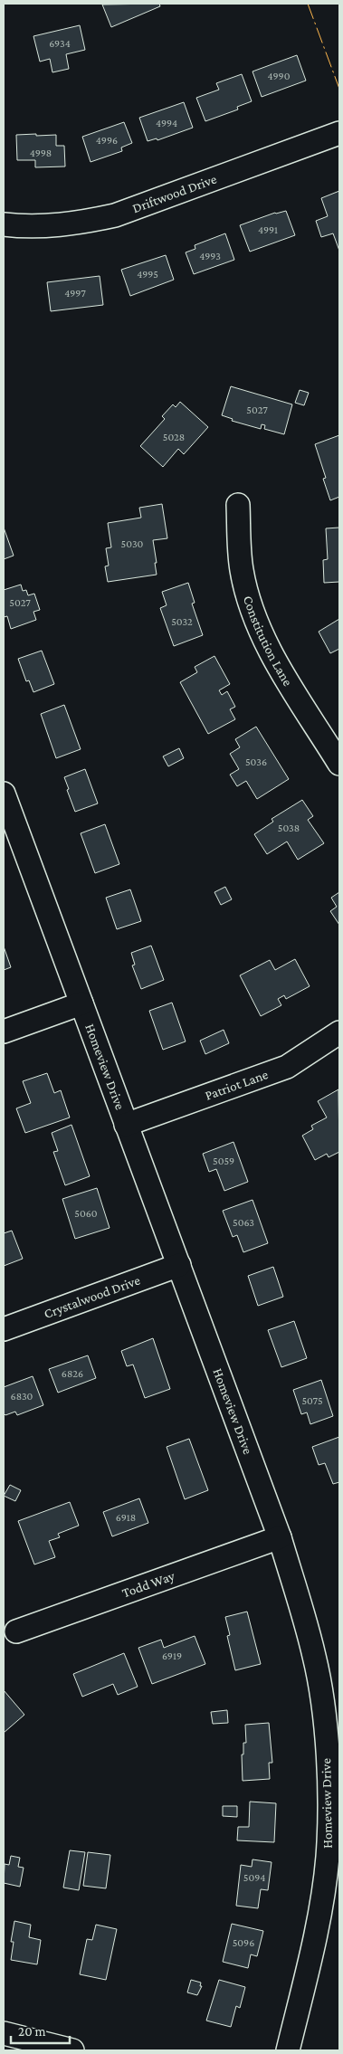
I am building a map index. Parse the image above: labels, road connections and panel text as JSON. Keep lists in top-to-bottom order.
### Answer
{
  "streets": {
    "street": [
      "Driftwood Drive",
      "Constitution Lane",
      "Homeview Drive",
      "Patriot Lane",
      "Crystalwood Drive",
      "Todd Way"
    ]
  },
  "crossings": [
    ["Homeview Drive", "Patriot Lane"],
    ["Homeview Drive", "Crystalwood Drive"],
    ["Homeview Drive", "Todd Way"]
  ],
  "house_numbers": [
    "6934",
    "4990",
    "4994",
    "4996",
    "4998",
    "4991",
    "4993",
    "4995",
    "4997",
    "5027",
    "5028",
    "5030",
    "5027",
    "5032",
    "5036",
    "5038",
    "5059",
    "5060",
    "5063",
    "6826",
    "6830",
    "5075",
    "6918",
    "6919",
    "5094",
    "5096"
  ],
  "scale_bar": "20 m"
}
